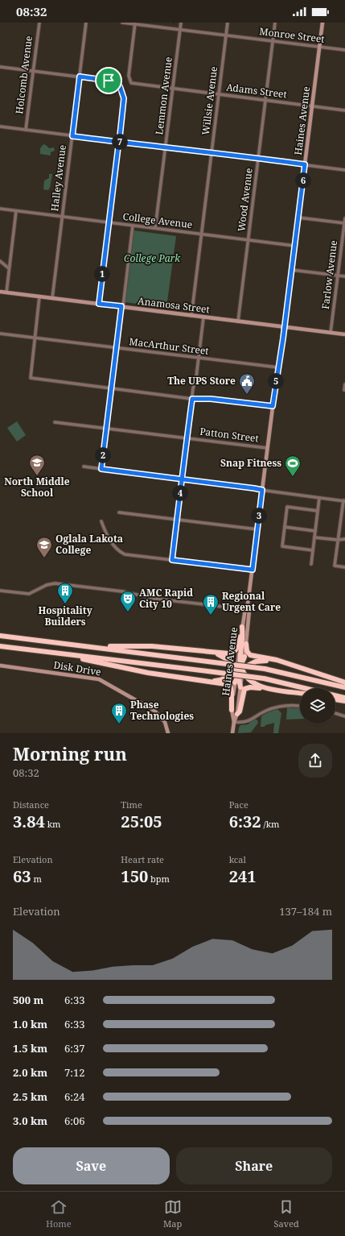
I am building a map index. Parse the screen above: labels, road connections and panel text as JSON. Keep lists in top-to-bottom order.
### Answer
{
  "streets": {
    "main road": ["Haines Avenue", "Anamosa Street", "Disk Drive"],
    "street": [
      "Monroe Street",
      "Holcomb Avenue",
      "Adams Street",
      "Lemmon Avenue",
      "Willsie Avenue",
      "Halley Avenue",
      "Wood Avenue",
      "College Avenue",
      "Farlow Avenue",
      "MacArthur Street",
      "Patton Street"
    ]
  },
  "crossings": [
    ["Monroe Street", "Adams Street"],
    ["Monroe Street", "Lemmon Avenue"],
    ["Monroe Street", "Willsie Avenue"],
    ["Monroe Street", "Haines Avenue"],
    ["Monroe Street", "Wood Avenue"],
    ["Adams Street", "Lemmon Avenue"],
    ["Adams Street", "Willsie Avenue"],
    ["Adams Street", "Haines Avenue"],
    ["Adams Street", "Wood Avenue"],
    ["Lemmon Avenue", "College Avenue"],
    ["Willsie Avenue", "College Avenue"],
    ["Willsie Avenue", "Anamosa Street"],
    ["Haines Avenue", "College Avenue"],
    ["Haines Avenue", "Anamosa Street"],
    ["Haines Avenue", "MacArthur Street"],
    ["Haines Avenue", "Patton Street"],
    ["Halley Avenue", "College Avenue"],
    ["Halley Avenue", "Anamosa Street"],
    ["Wood Avenue", "College Avenue"],
    ["Wood Avenue", "Anamosa Street"],
    ["Farlow Avenue", "Anamosa Street"]
  ],
  "parks": ["College Park"],
  "places": {
    "public building": ["The UPS Store"],
    "school or university": ["North Middle School", "Oglala Lakota College"],
    "sports": ["Snap Fitness"],
    "building": ["Hospitality Builders", "Regional Urgent Care", "Phase Technologies"],
    "theatre": ["AMC Rapid City 10"]
  },
  "page": {
    "status": "08:32",
    "pins": [
      "7",
      "6",
      "1",
      "5",
      "2",
      "4",
      "3"
    ],
    "heading": ["Morning run", "08:32"],
    "stats": [
      ["Distance", "3.84 km"],
      ["Time", "25:05"],
      ["Pace", "6:32 /km"],
      ["Elevation", "63 m"],
      ["Heart rate", "150 bpm"],
      ["kcal", "241"]
    ],
    "chart": ["Elevation", "137–184 m"],
    "list": [
      {
        "name": "500 m",
        "note": "6:33"
      },
      {
        "name": "1.0 km",
        "note": "6:33"
      },
      {
        "name": "1.5 km",
        "note": "6:37"
      },
      {
        "name": "2.0 km",
        "note": "7:12"
      },
      {
        "name": "2.5 km",
        "note": "6:24"
      },
      {
        "name": "3.0 km",
        "note": "6:06"
      }
    ],
    "buttons": ["Save", "Share"],
    "tabs": ["Home", "Map", "Saved"]
  }
}
